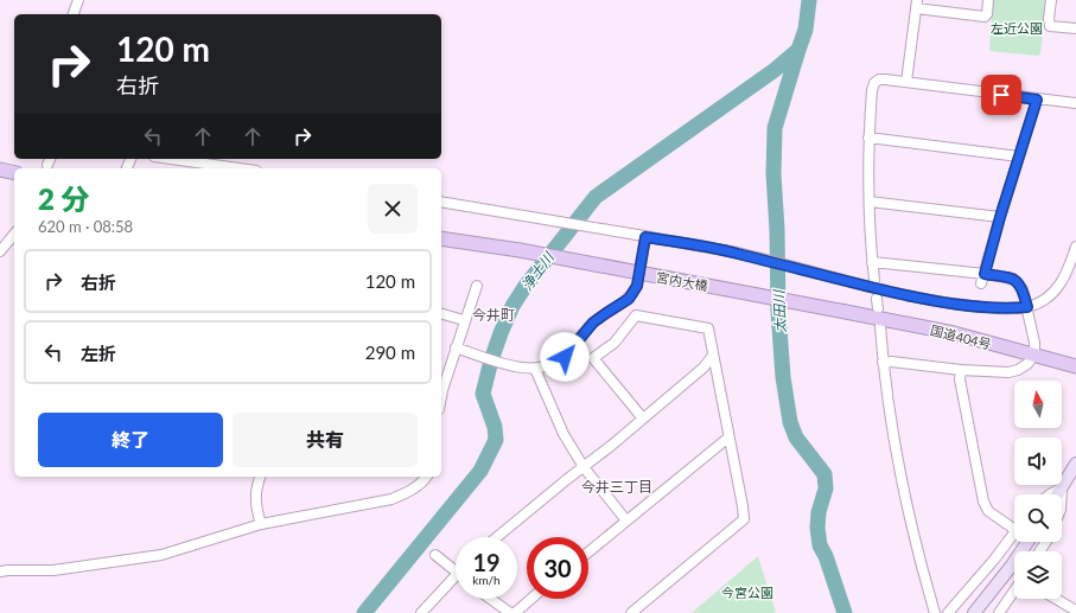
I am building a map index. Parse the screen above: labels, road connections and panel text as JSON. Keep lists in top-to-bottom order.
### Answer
{
  "streets": {
    "highway": ["宮内大橋", "国道404号"]
  },
  "crossings": [
    ["宮内大橋", "国道404号"]
  ],
  "districts": ["今井町", "今井三丁目"],
  "water": ["浄土川", "太田川"],
  "parks": ["左近公園", "今宮公園"],
  "north": "top",
  "page": {
    "turn": ["120 m", "右折"],
    "heading": ["2 分", "620 m · 08:58"],
    "list": [
      {
        "name": "右折",
        "value": "120 m"
      },
      {
        "name": "左折",
        "value": "290 m"
      }
    ],
    "buttons": ["終了", "共有"],
    "speed": "19 km/h",
    "limit": "30"
  }
}
